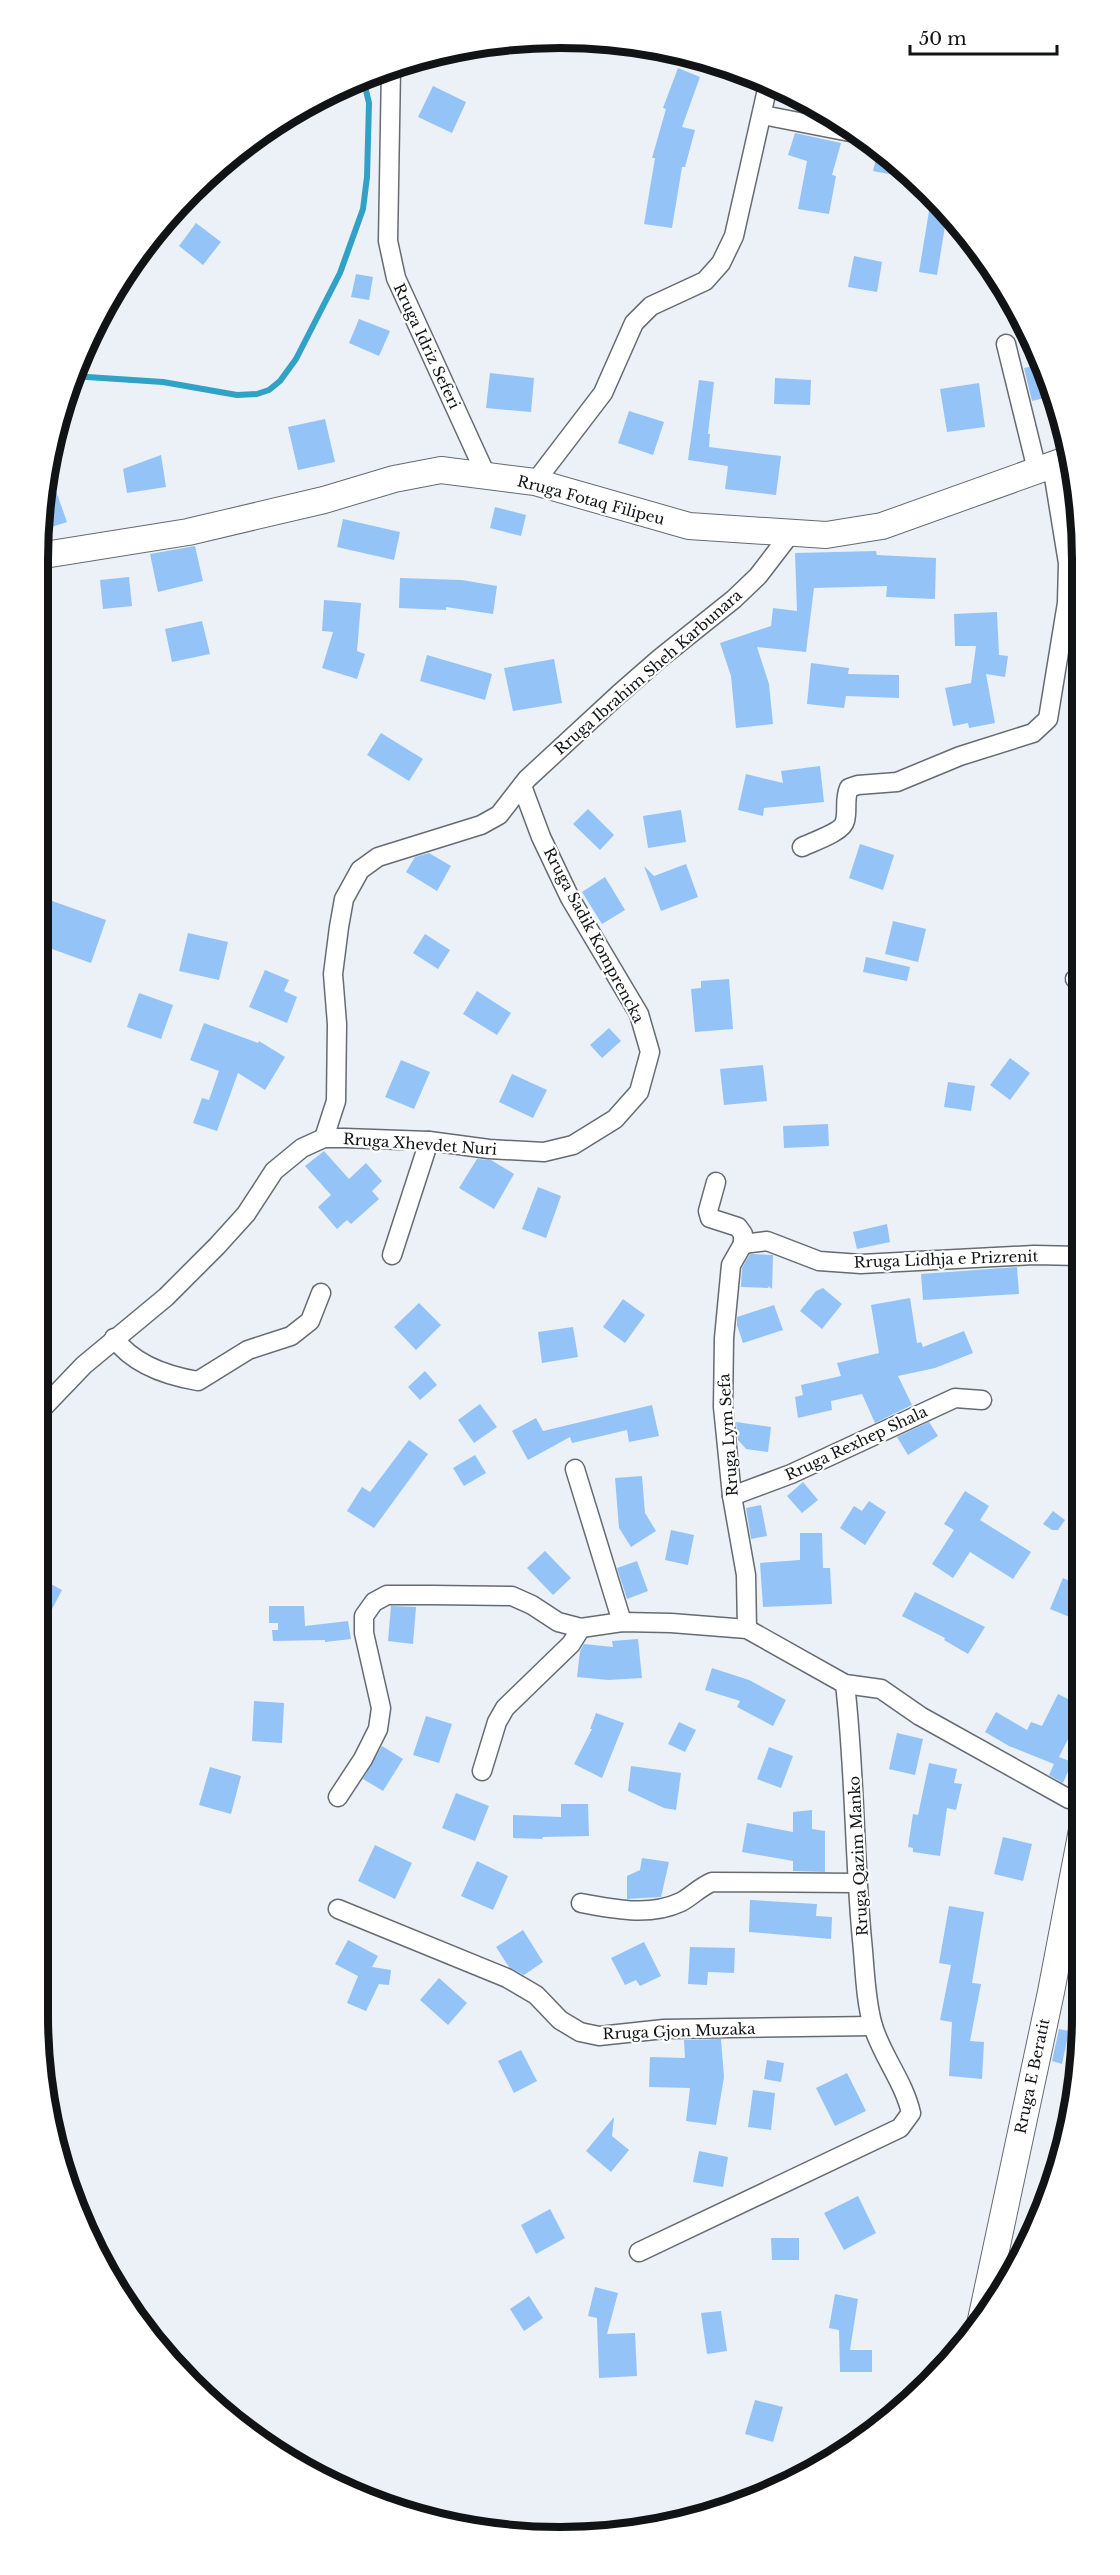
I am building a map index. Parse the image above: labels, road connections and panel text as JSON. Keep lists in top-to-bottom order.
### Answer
{
  "streets": {
    "main road": ["Rruga Fotaq Filipeu", "Rruga E Beratit"],
    "street": [
      "Rruga Idriz Seferi",
      "Rruga Ibrahim Sheh Karbunara",
      "Rruga Sadik Komprencka",
      "Rruga Xhevdet Nuri",
      "Rruga Lidhja e Prizrenit",
      "Rruga Lym Sefa",
      "Rruga Rexhep Shala",
      "Rruga Qazim Manko",
      "Rruga Gjon Muzaka"
    ]
  },
  "crossings": [
    ["Rruga Idriz Seferi", "Rruga Fotaq Filipeu"],
    ["Rruga Fotaq Filipeu", "Rruga Ibrahim Sheh Karbunara"],
    ["Rruga Ibrahim Sheh Karbunara", "Rruga Sadik Komprencka"],
    ["Rruga Ibrahim Sheh Karbunara", "Rruga Xhevdet Nuri"],
    ["Rruga Sadik Komprencka", "Rruga Xhevdet Nuri"],
    ["Rruga Lidhja e Prizrenit", "Rruga Lym Sefa"],
    ["Rruga Lym Sefa", "Rruga Rexhep Shala"],
    ["Rruga Qazim Manko", "Rruga Gjon Muzaka"]
  ],
  "scale_bar": "50 m"
}
